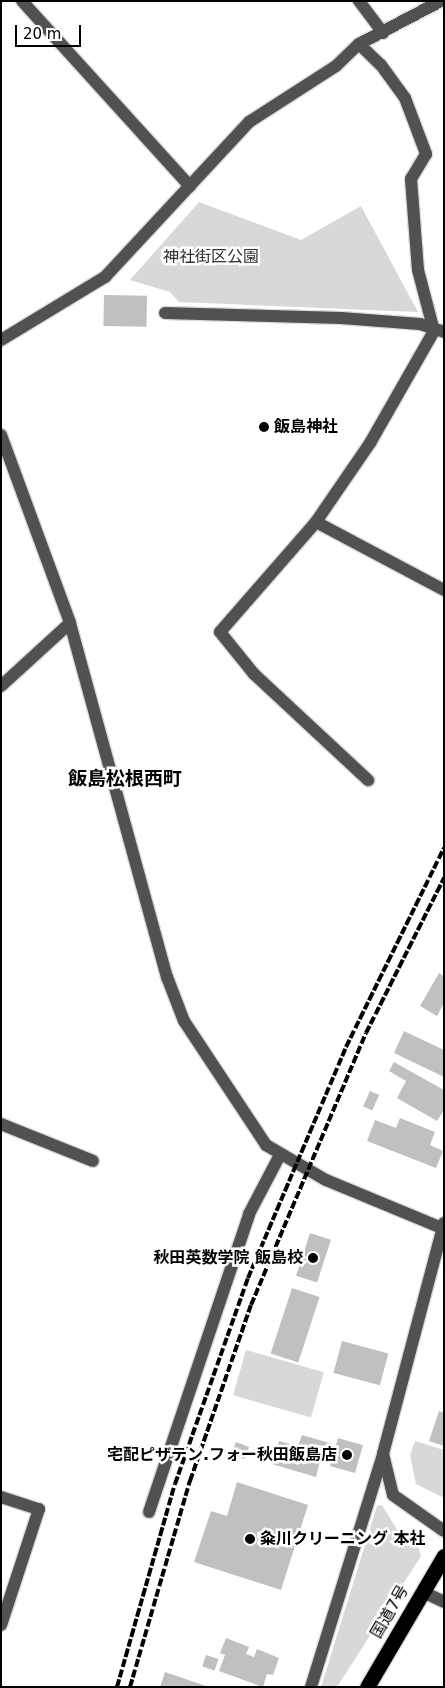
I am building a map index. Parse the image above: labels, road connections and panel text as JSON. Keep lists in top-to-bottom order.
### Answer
{
  "streets": {
    "highway": ["国道7号"]
  },
  "districts": ["飯島松根西町"],
  "parks": ["神社街区公園"],
  "places": [
    "飯島神社",
    "秋田英数学院 飯島校",
    "宅配ピザテン.フォー秋田飯島店",
    "粂川クリーニング 本社"
  ],
  "scale_bar": "20 m"
}
